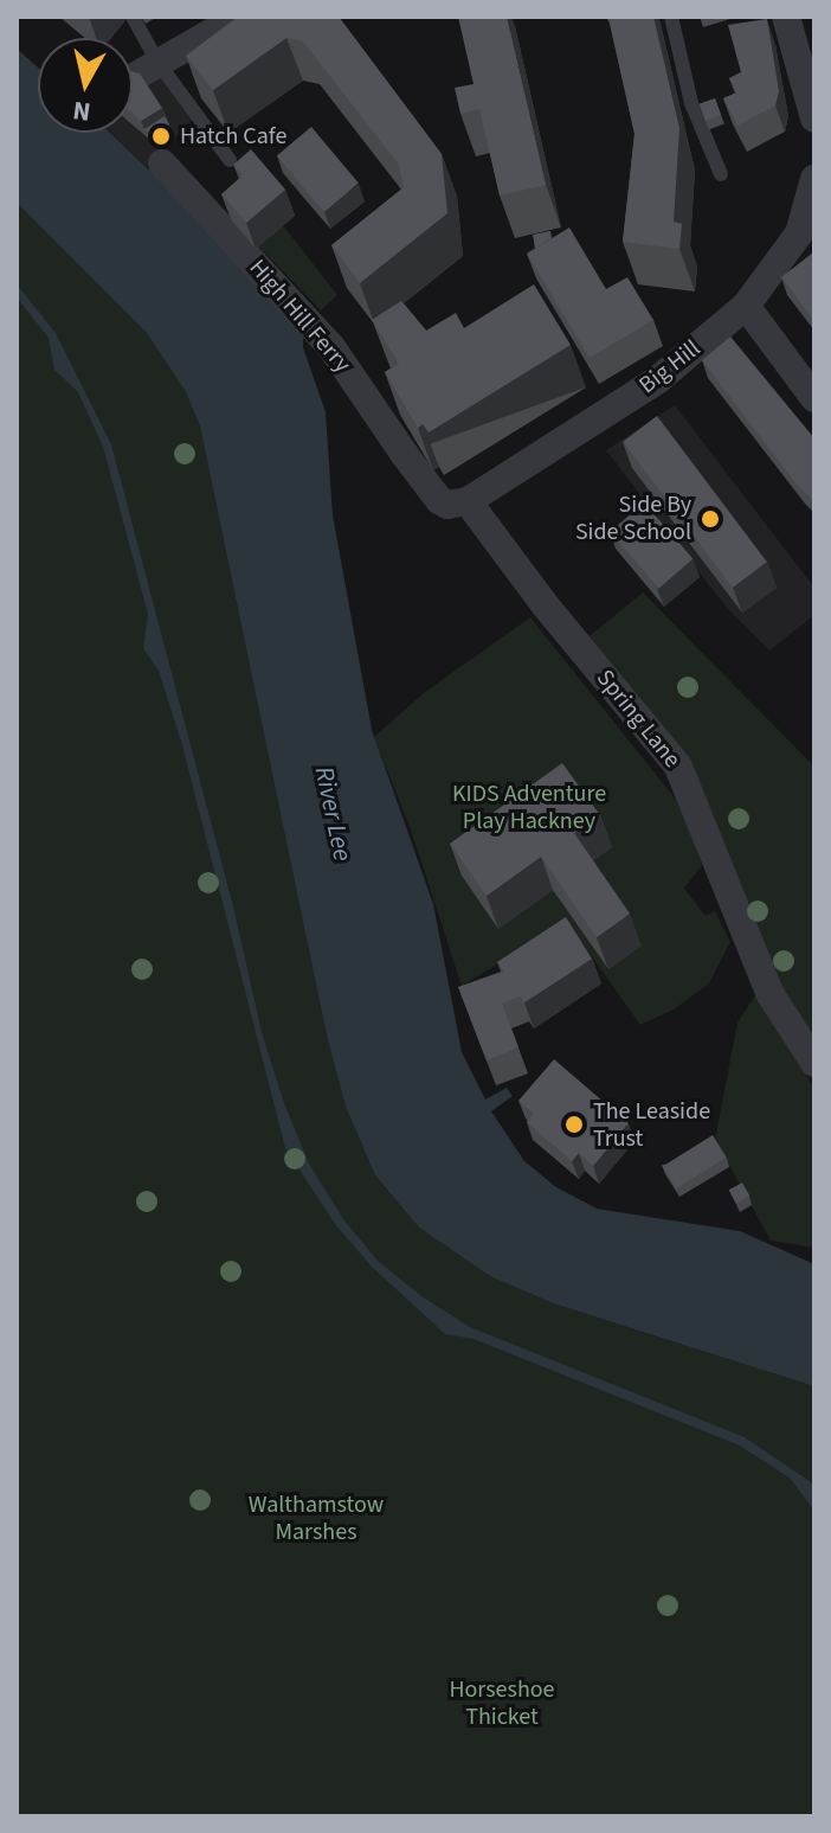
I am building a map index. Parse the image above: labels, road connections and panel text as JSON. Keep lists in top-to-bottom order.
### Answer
{
  "streets": {
    "street": ["High Hill Ferry", "Big Hill", "Spring Lane"]
  },
  "crossings": [
    ["High Hill Ferry", "Big Hill"],
    ["High Hill Ferry", "Spring Lane"],
    ["Big Hill", "Spring Lane"]
  ],
  "water": ["River Lee"],
  "parks": ["KIDS Adventure Play Hackney", "Walthamstow Marshes", "Horseshoe Thicket"],
  "places": ["Hatch Cafe", "Side By Side School", "The Leaside Trust"],
  "north": "bottom"
}
